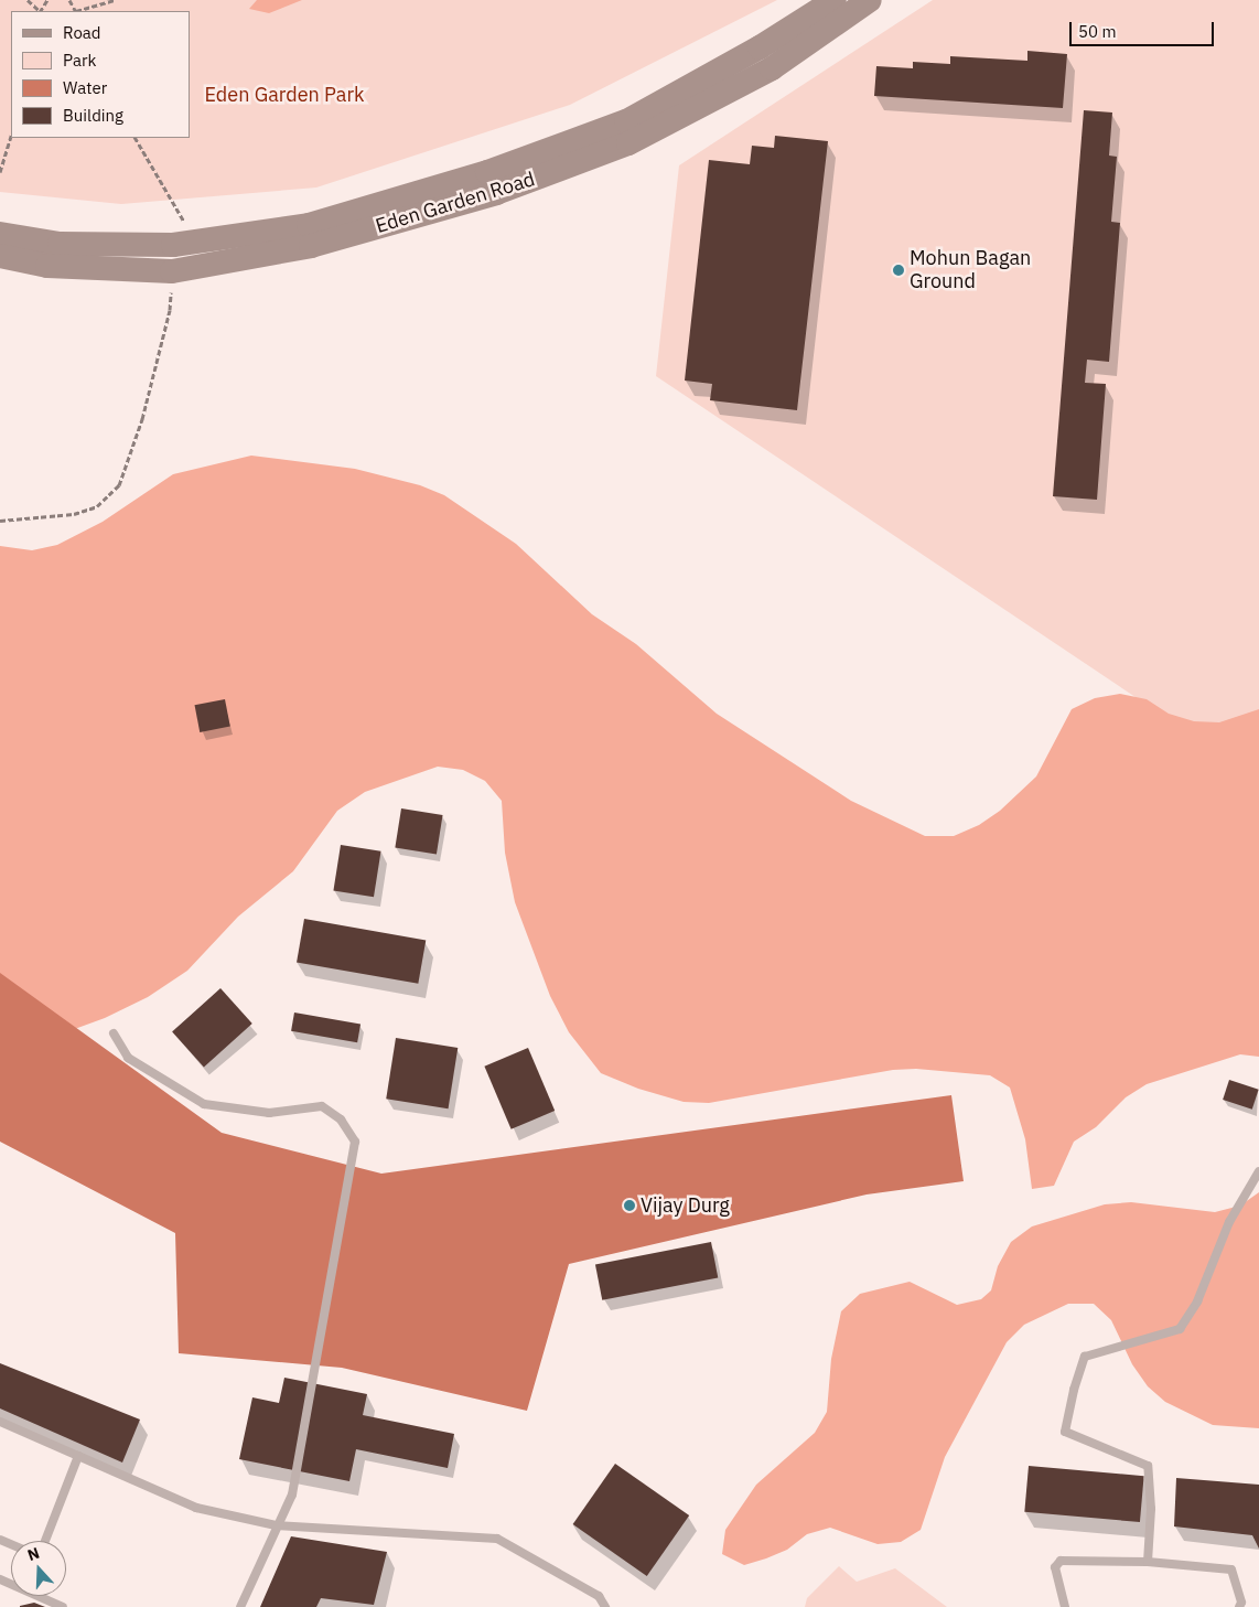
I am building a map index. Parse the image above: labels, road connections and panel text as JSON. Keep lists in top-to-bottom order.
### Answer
{
  "streets": {
    "main road": ["Eden Garden Road"]
  },
  "parks": ["Eden Garden Park"],
  "places": ["Mohun Bagan Ground", "Vijay Durg"],
  "legend": [
    "Road",
    "Park",
    "Water",
    "Building"
  ],
  "scale_bar": "50 m",
  "north": "top"
}
